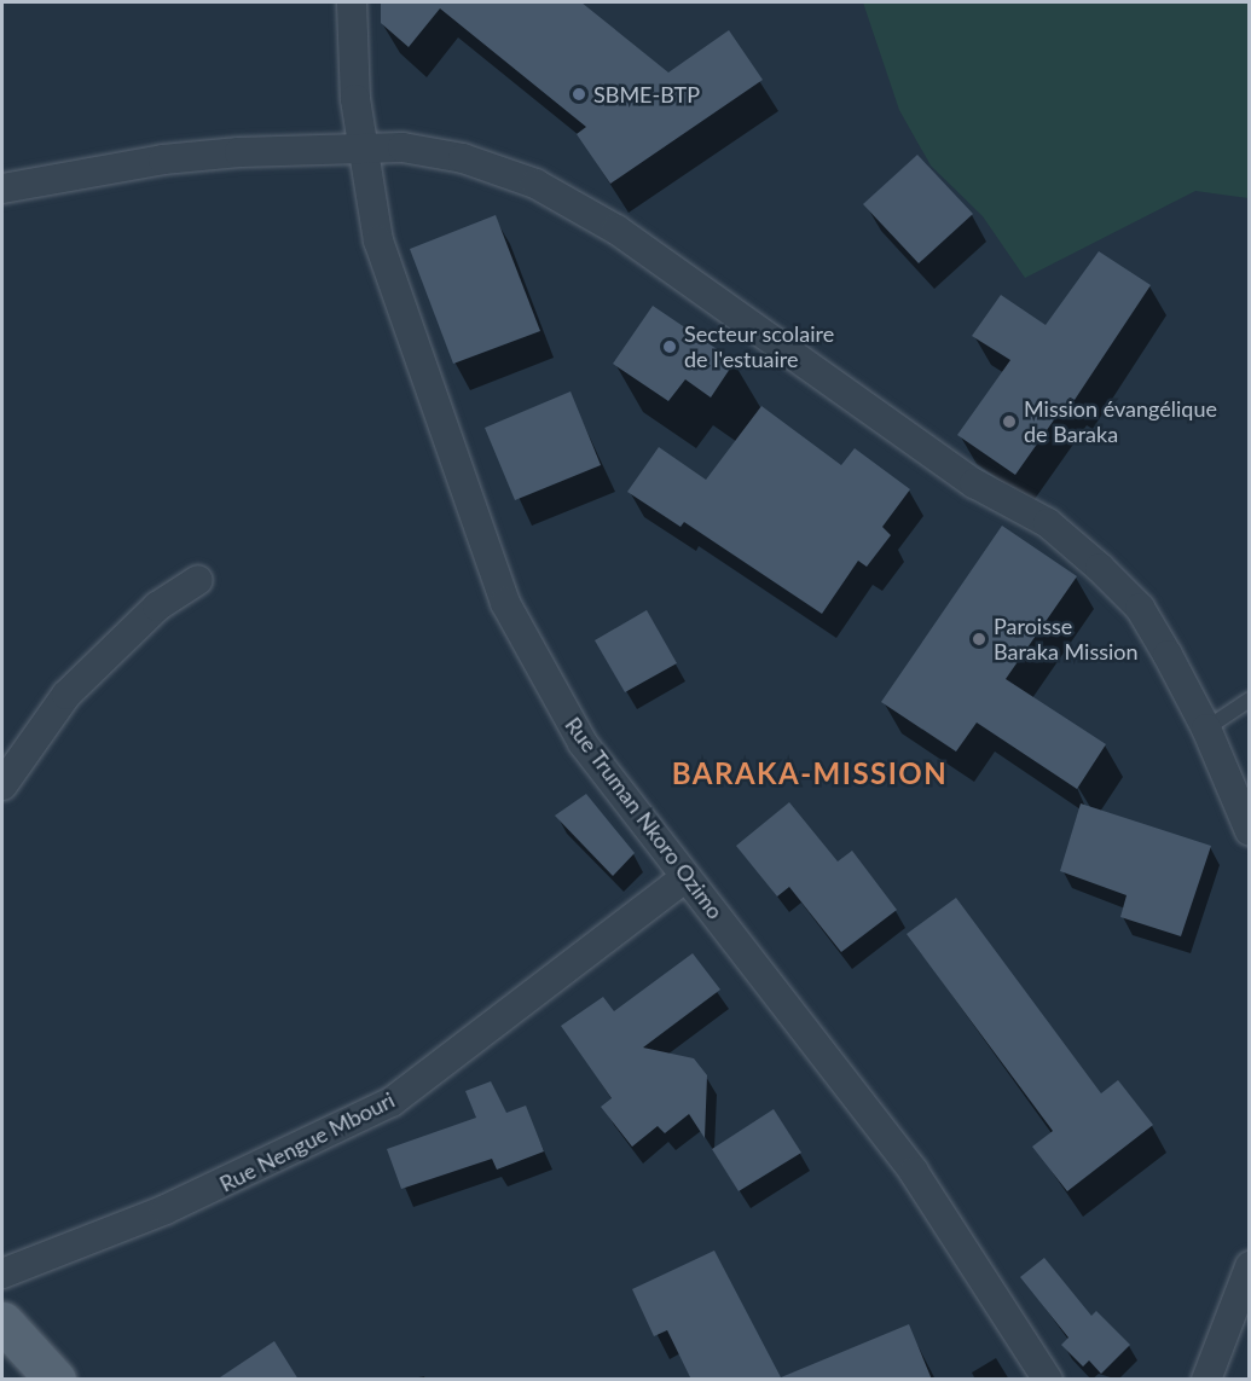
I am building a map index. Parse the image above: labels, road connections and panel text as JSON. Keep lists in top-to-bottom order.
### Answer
{
  "streets": {
    "street": ["Rue Truman Nkoro Ozimo", "Rue Nengue Mbouri"]
  },
  "crossings": [
    ["Rue Truman Nkoro Ozimo", "Rue Nengue Mbouri"]
  ],
  "districts": ["BARAKA-MISSION"],
  "places": [
    "SBME-BTP",
    "Secteur scolaire de l'estuaire",
    "Mission évangélique de Baraka",
    "Paroisse Baraka Mission"
  ]
}
